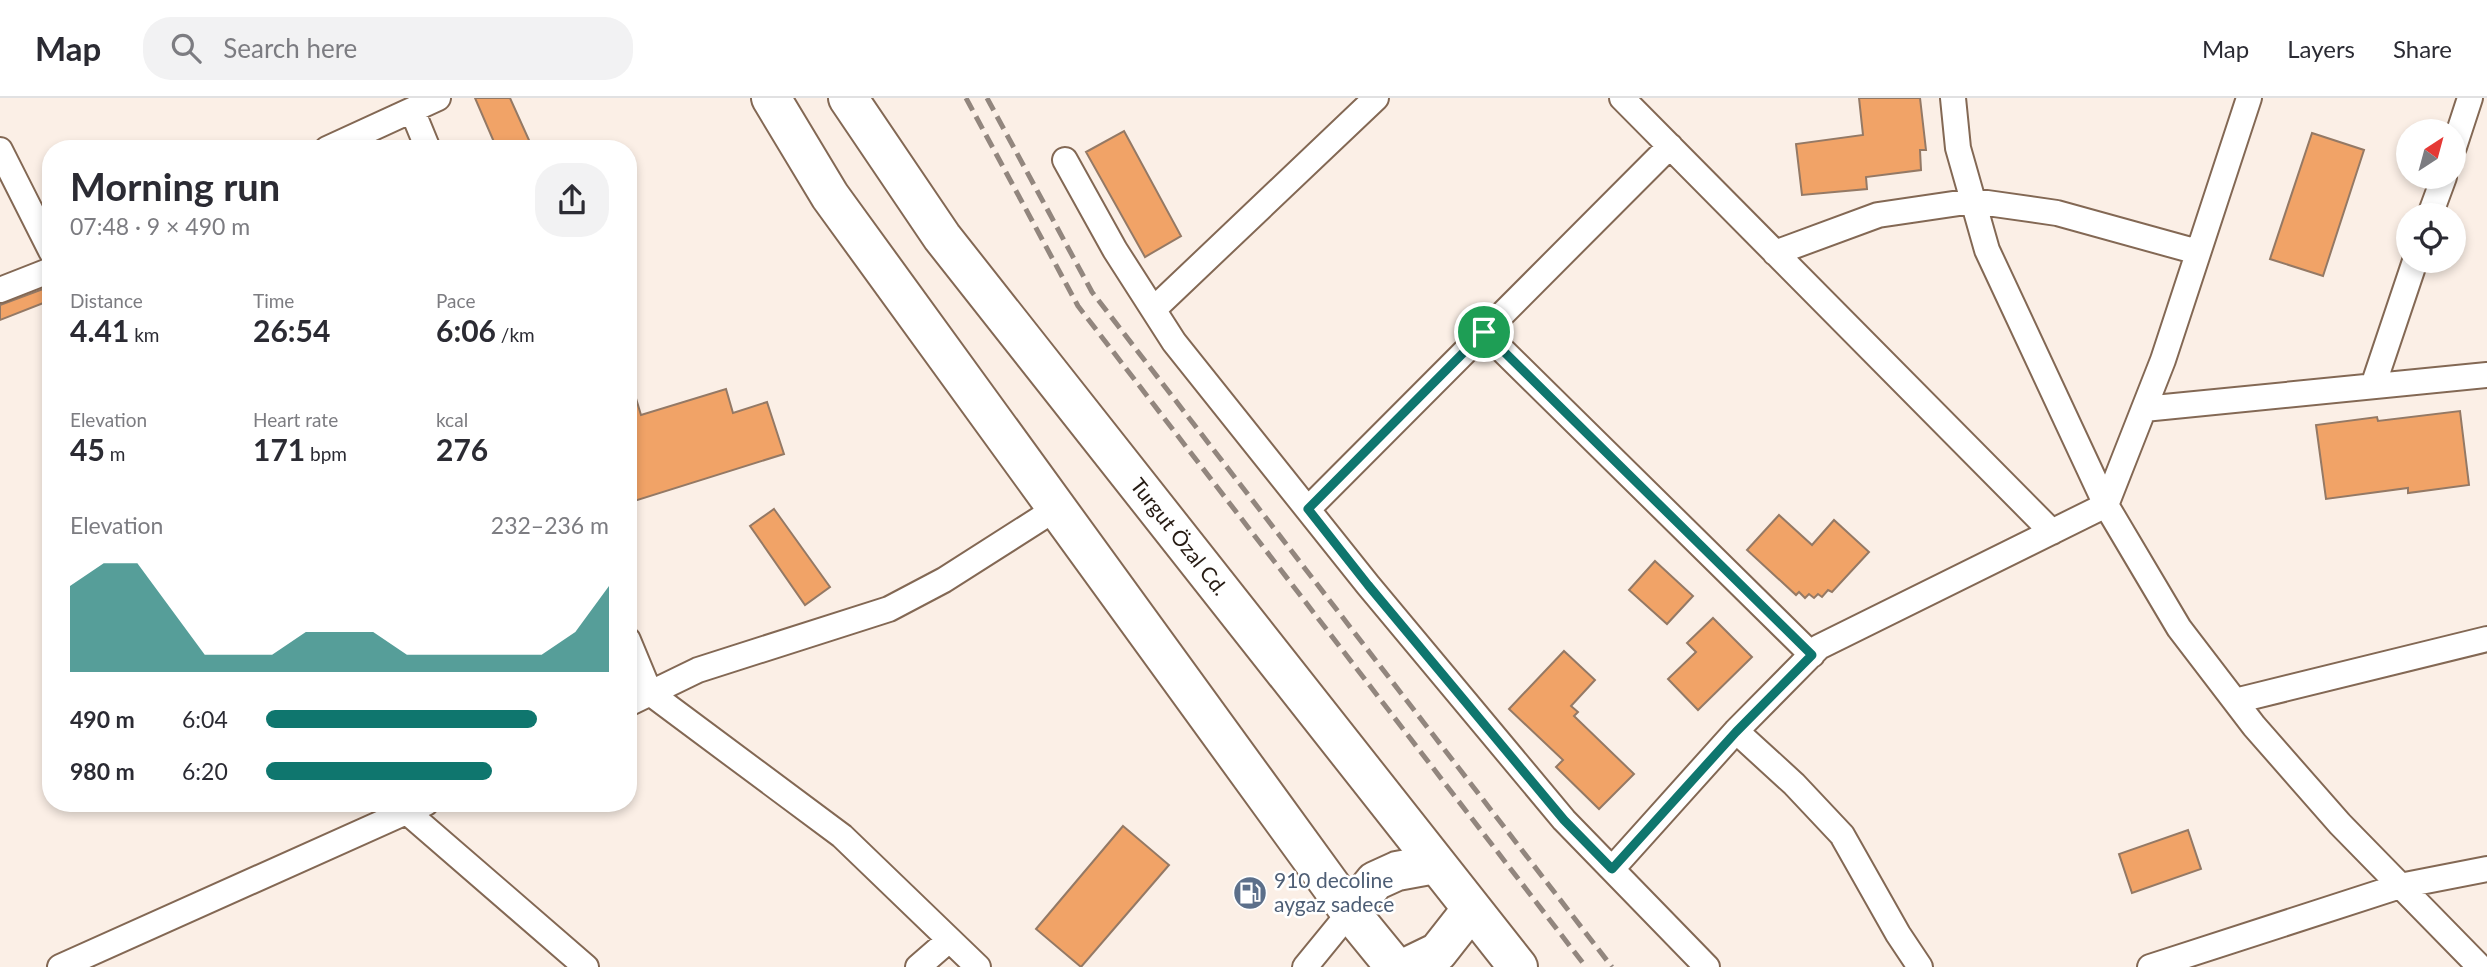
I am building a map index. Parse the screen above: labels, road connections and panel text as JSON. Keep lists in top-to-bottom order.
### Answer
{
  "streets": {
    "main road": ["Turgut Özal Cd."]
  },
  "places": {
    "fuel station": ["910 decoline aygaz sadece"]
  },
  "north": "top right",
  "page": {
    "header": "Map",
    "search": "Search here",
    "nav": ["Map", "Layers", "Share"],
    "heading": ["Morning run", "07:48 · 9 × 490 m"],
    "stats": [
      ["Distance", "4.41 km"],
      ["Time", "26:54"],
      ["Pace", "6:06 /km"],
      ["Elevation", "45 m"],
      ["Heart rate", "171 bpm"],
      ["kcal", "276"]
    ],
    "chart": ["Elevation", "232–236 m"],
    "list": [
      {
        "name": "490 m",
        "note": "6:04"
      },
      {
        "name": "980 m",
        "note": "6:20"
      }
    ]
  }
}
